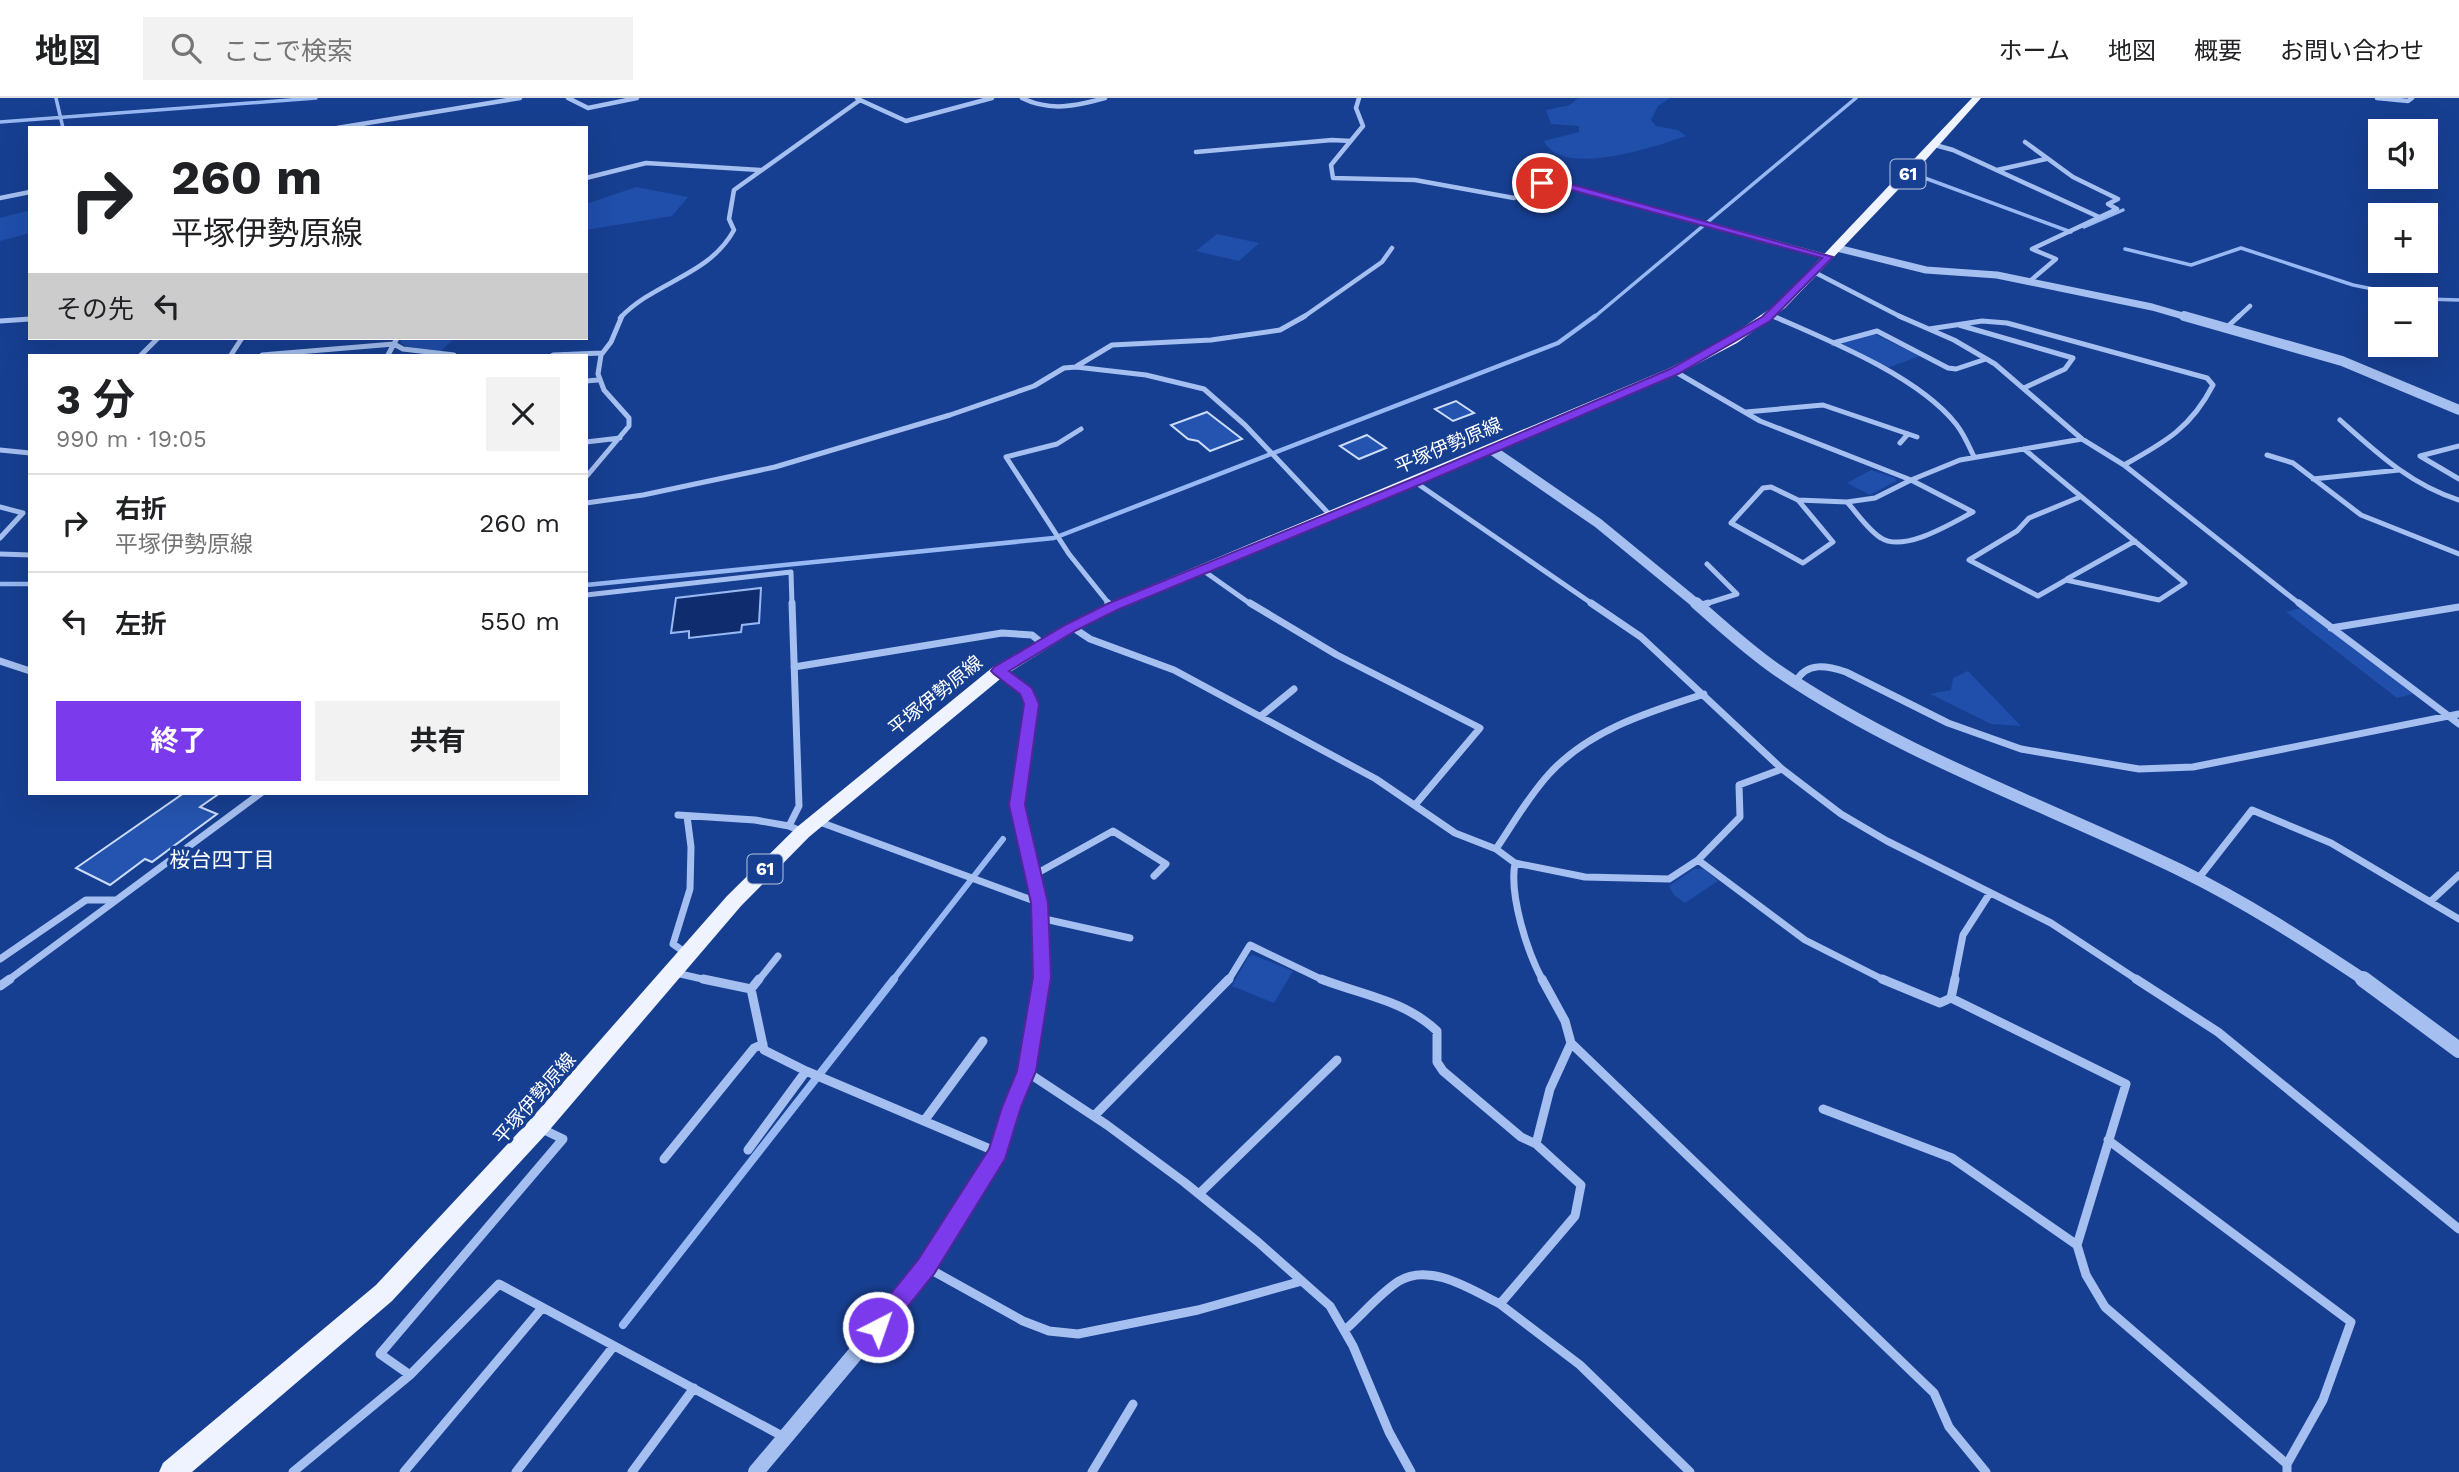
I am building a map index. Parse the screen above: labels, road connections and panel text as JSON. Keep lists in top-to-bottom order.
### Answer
{
  "streets": {
    "main road": ["61", "平塚伊勢原線"]
  },
  "districts": ["桜台四丁目"],
  "page": {
    "header": "地図",
    "search": "ここで検索",
    "nav": [
      "ホーム",
      "地図",
      "概要",
      "お問い合わせ"
    ],
    "map_buttons": ["+", "−"],
    "turn": ["260 m", "平塚伊勢原線"],
    "then": "その先",
    "heading": ["3 分", "990 m · 19:05"],
    "list": [
      {
        "name": "右折",
        "note": "平塚伊勢原線",
        "value": "260 m"
      },
      {
        "name": "左折",
        "value": "550 m"
      }
    ],
    "buttons": ["終了", "共有"]
  }
}
